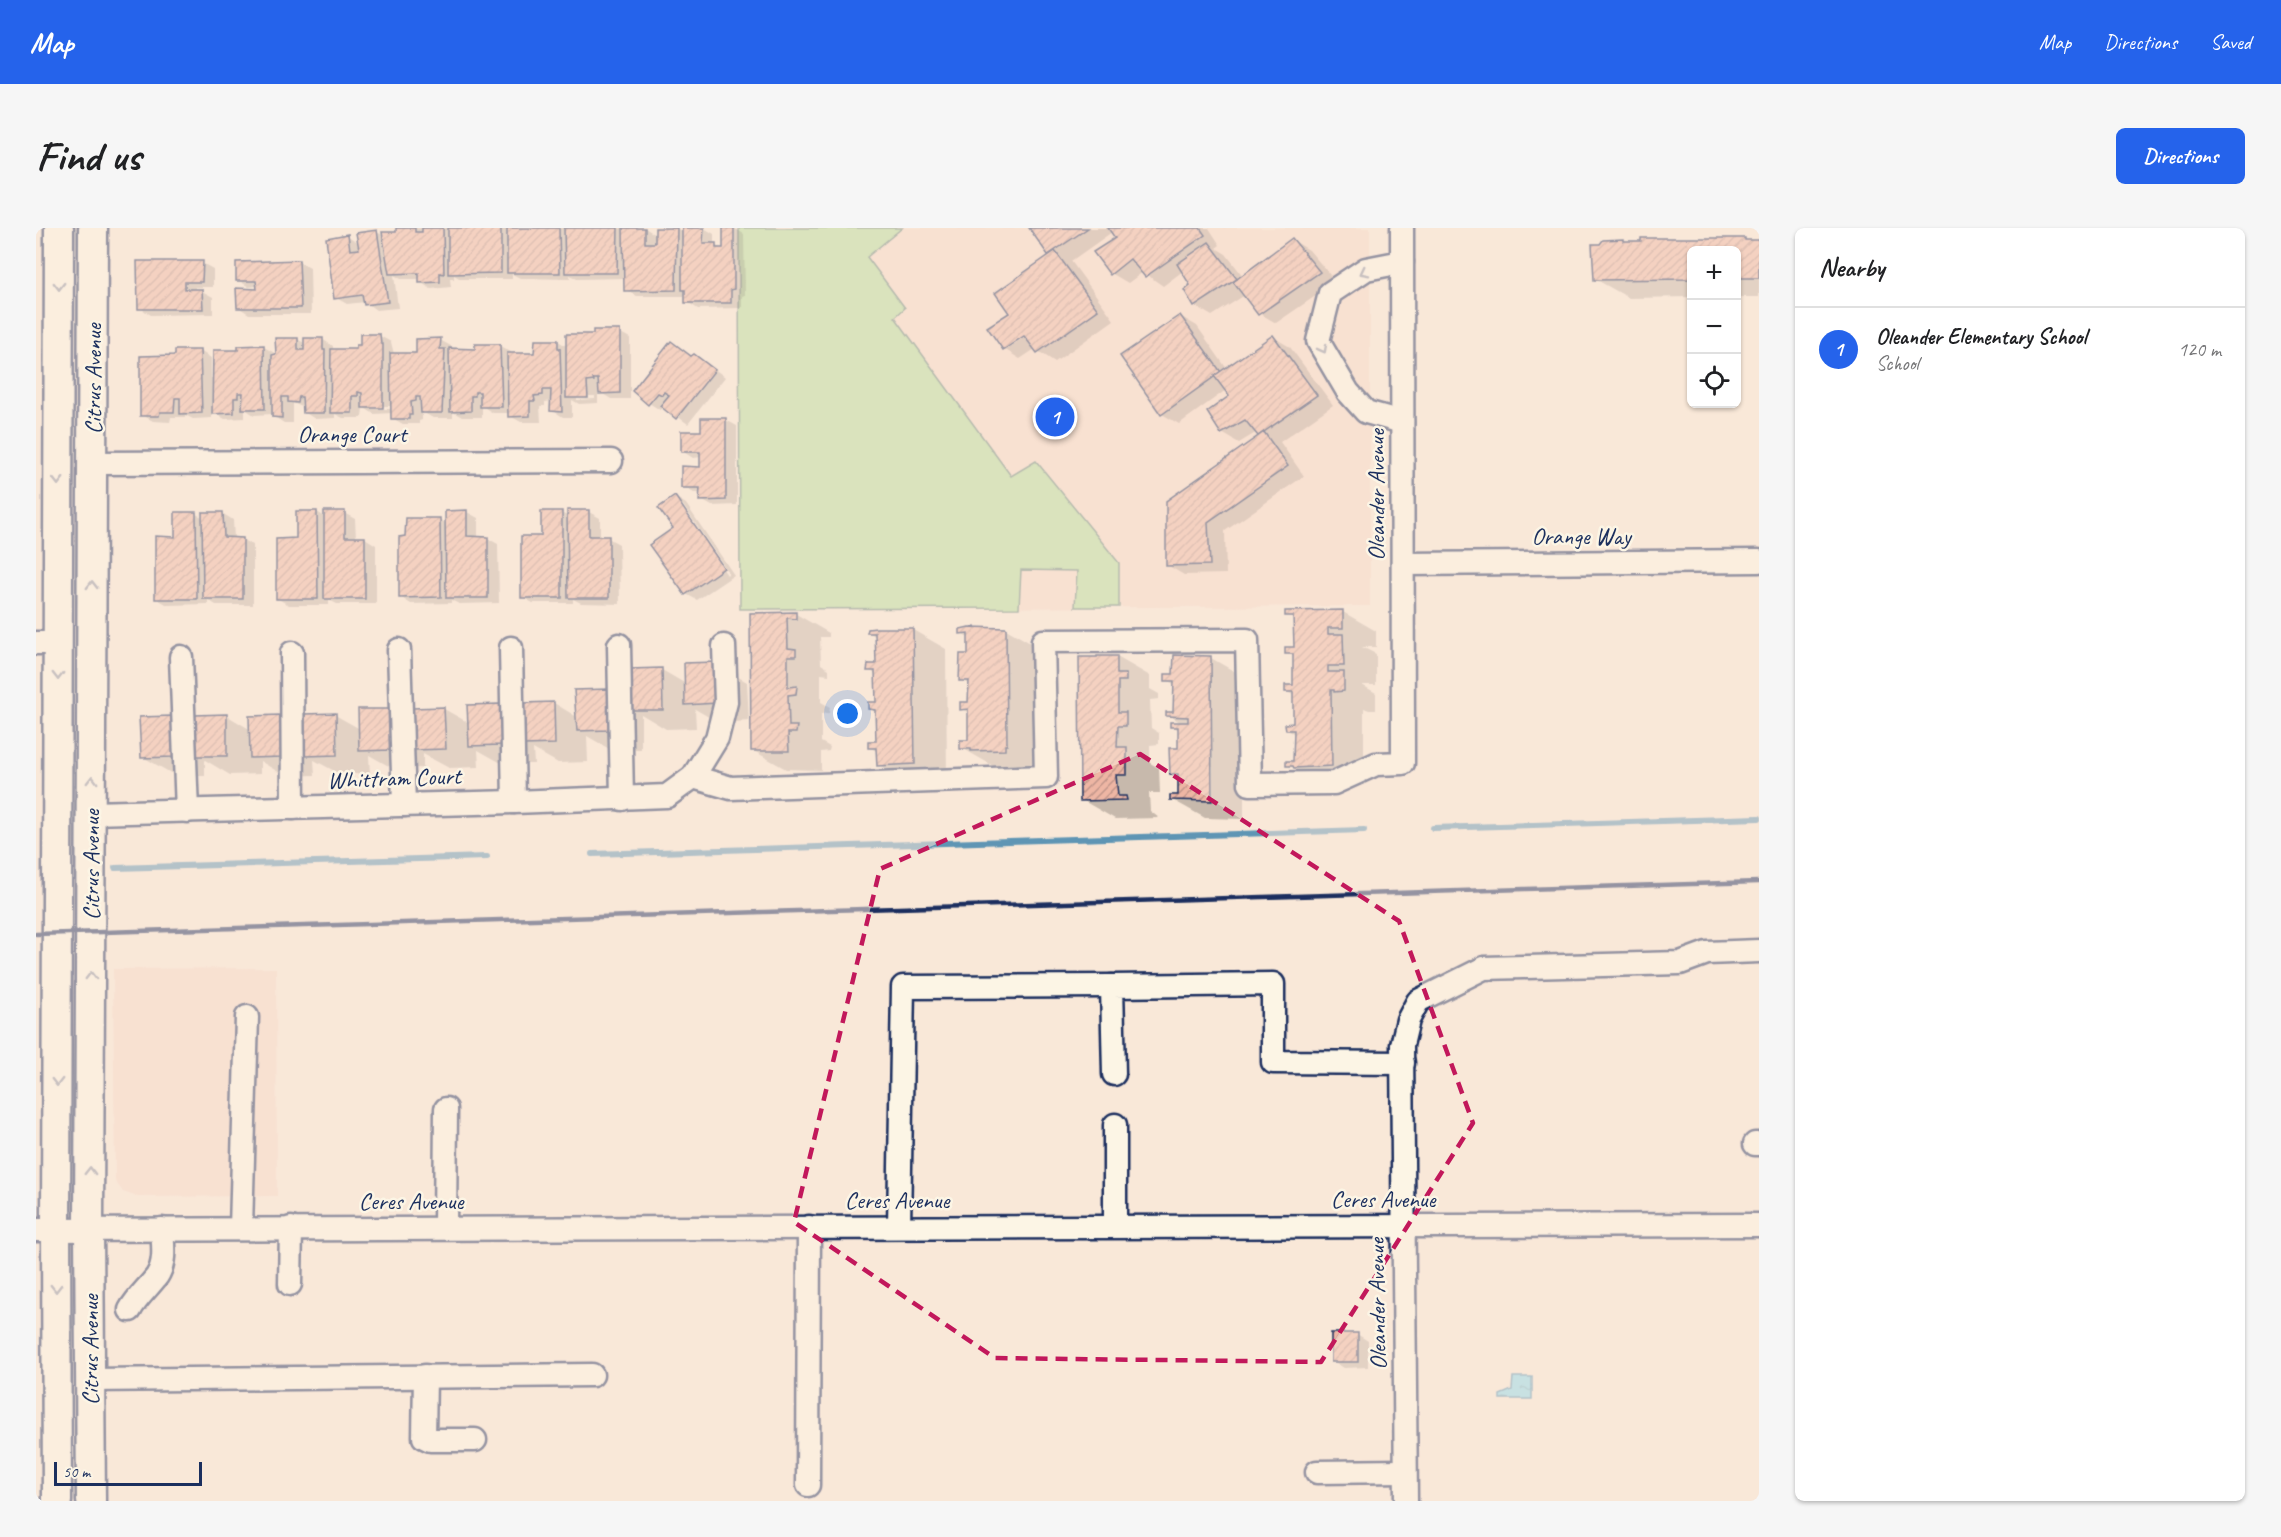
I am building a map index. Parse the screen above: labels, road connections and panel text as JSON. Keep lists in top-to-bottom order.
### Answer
{
  "streets": {
    "main road": ["Citrus Avenue"],
    "street": [
      "Orange Court",
      "Oleander Avenue",
      "Orange Way",
      "Whittram Court",
      "Ceres Avenue"
    ]
  },
  "crossings": [
    ["Citrus Avenue", "Orange Court"],
    ["Citrus Avenue", "Whittram Court"],
    ["Citrus Avenue", "Ceres Avenue"],
    ["Oleander Avenue", "Orange Way"],
    ["Oleander Avenue", "Whittram Court"],
    ["Oleander Avenue", "Ceres Avenue"]
  ],
  "scale_bar": "50 m",
  "page": {
    "header": "Map",
    "nav": ["Map", "Directions", "Saved"],
    "buttons": "Directions",
    "title": "Find us",
    "heading": "Nearby",
    "map_buttons": ["+", "−"],
    "list": [
      {
        "mark": "1",
        "name": "Oleander Elementary School",
        "note": "School",
        "value": "120 m"
      }
    ],
    "pins": "1",
    "scale": "50 m"
  }
}
